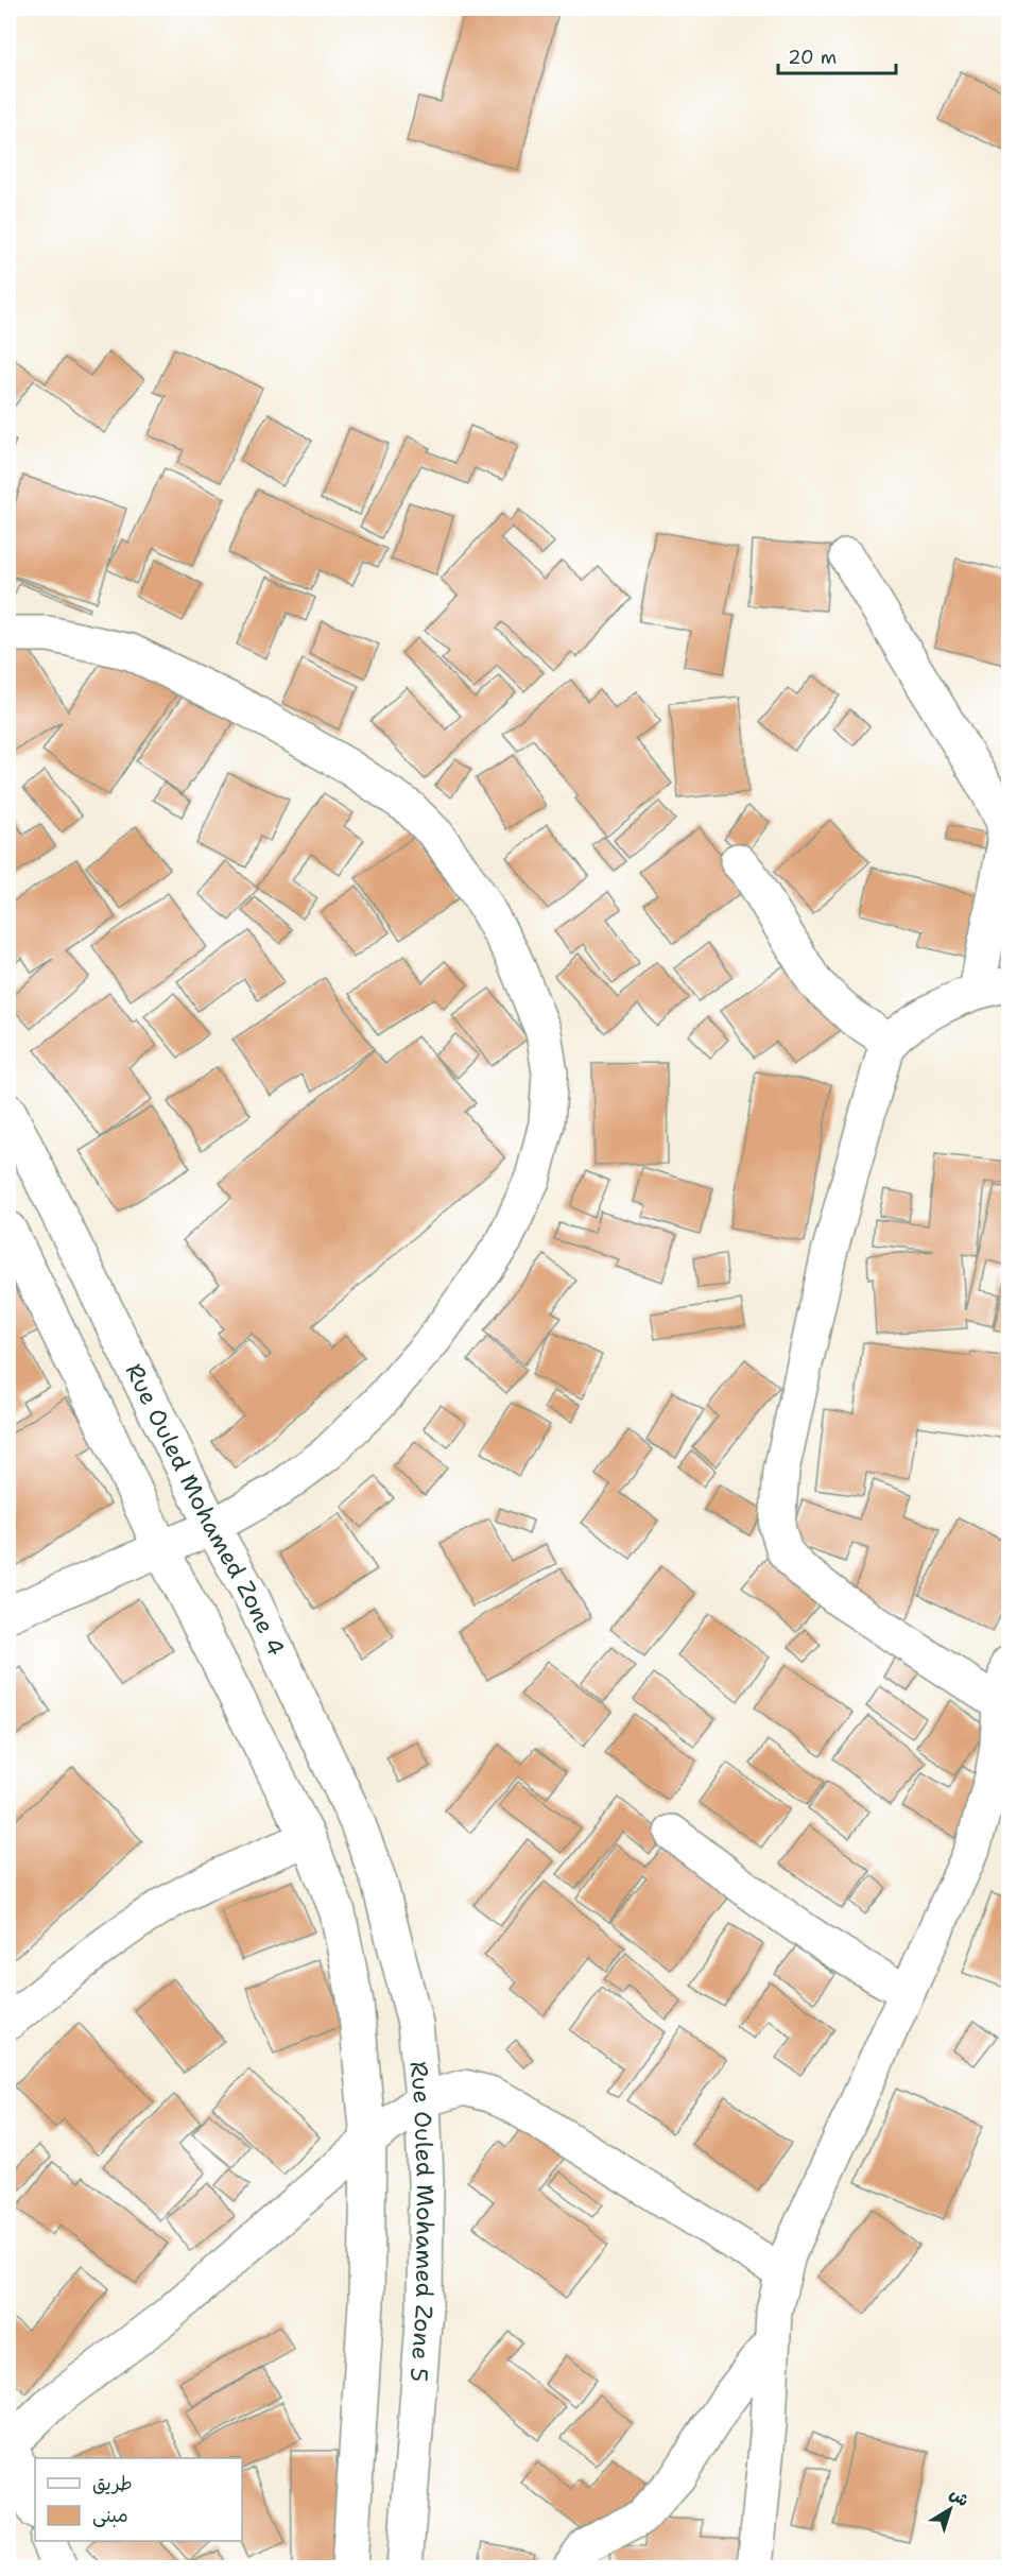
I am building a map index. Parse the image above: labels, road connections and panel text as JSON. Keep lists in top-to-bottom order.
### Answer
{
  "streets": {
    "street": ["Rue Ouled Mohamed Zone 4", "Rue Ouled Mohamed Zone 5"]
  },
  "crossings": [
    ["Rue Ouled Mohamed Zone 4", "Rue Ouled Mohamed Zone 5"]
  ],
  "legend": ["طريق", "مبنى"],
  "scale_bar": "20 m",
  "north": "top right"
}
